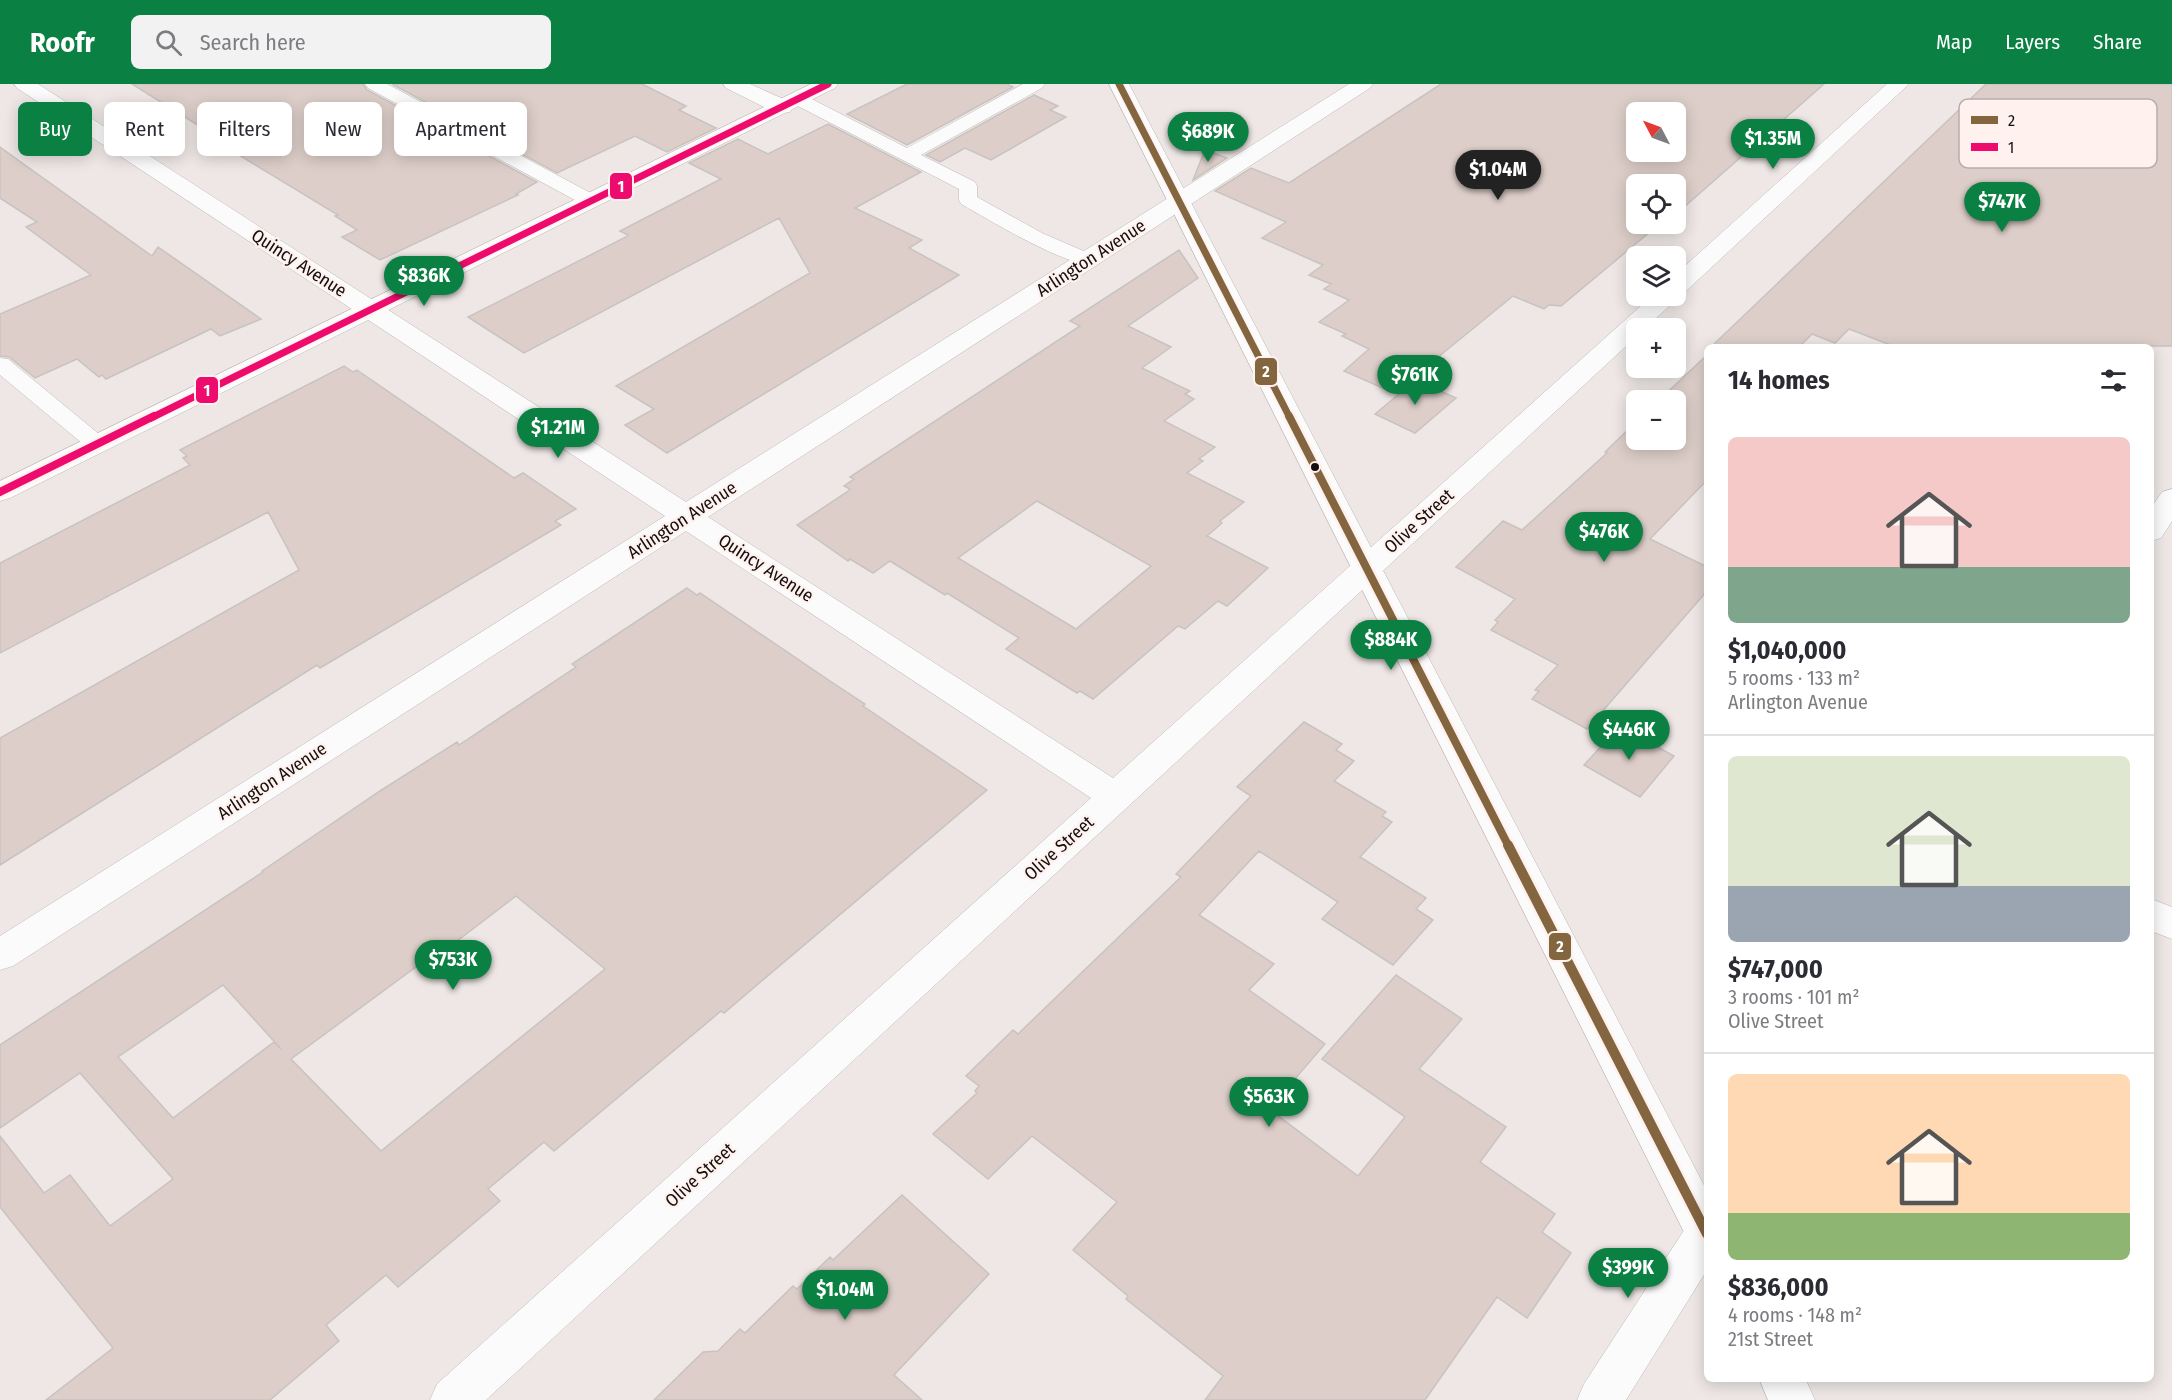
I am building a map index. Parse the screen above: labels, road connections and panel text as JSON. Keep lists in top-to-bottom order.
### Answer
{
  "streets": {
    "street": ["Arlington Avenue", "Quincy Avenue", "Olive Street"]
  },
  "crossings": [
    ["Arlington Avenue", "Quincy Avenue"],
    ["Quincy Avenue", "Olive Street"]
  ],
  "lines": ["transit line 2", "transit line 1"],
  "legend": ["2", "1"],
  "north": "top left",
  "page": {
    "header": "Roofr",
    "search": "Search here",
    "nav": ["Map", "Layers", "Share"],
    "map_buttons": ["+", "−"],
    "chip": [
      "Buy",
      "Rent",
      "Filters",
      "New",
      "Apartment"
    ],
    "price": [
      "$689K",
      "$1.35M",
      "$1.04M",
      "$747K",
      "$836K",
      "$761K",
      "$1.21M",
      "$476K",
      "$884K",
      "$446K",
      "$753K",
      "$563K",
      "$399K",
      "$1.04M"
    ],
    "heading": "14 homes",
    "list": [
      {
        "name": "$1,040,000",
        "note": "5 rooms · 133 m² · Arlington Avenue"
      },
      {
        "name": "$747,000",
        "note": "3 rooms · 101 m² · Olive Street"
      },
      {
        "name": "$836,000",
        "note": "4 rooms · 148 m² · 21st Street"
      }
    ]
  }
}
